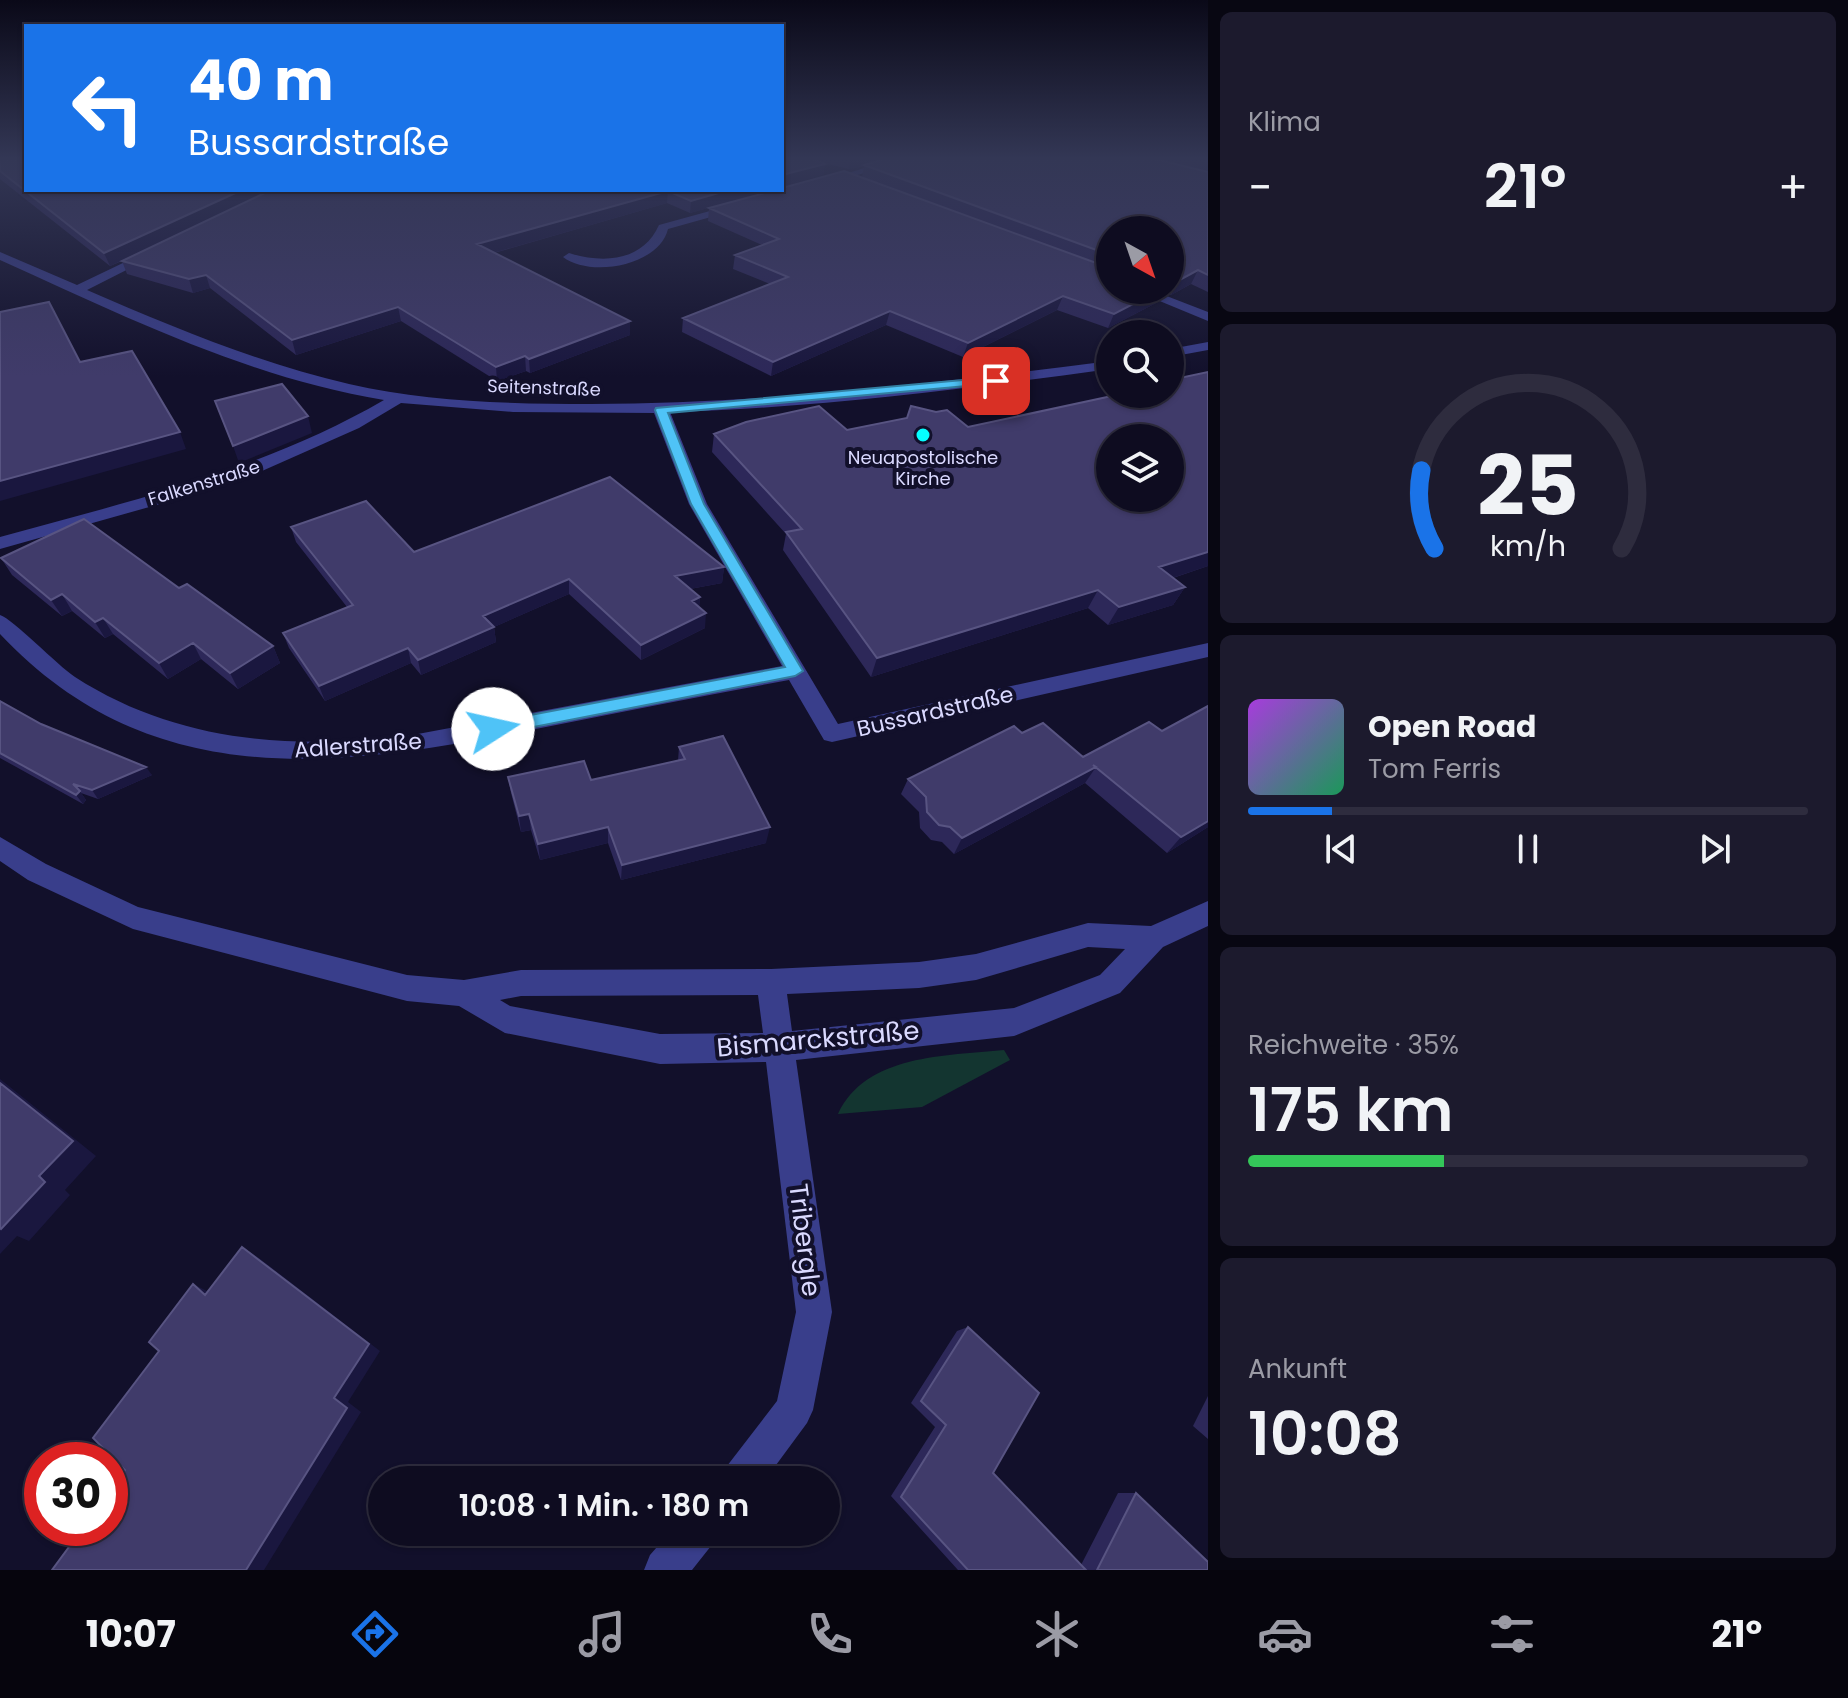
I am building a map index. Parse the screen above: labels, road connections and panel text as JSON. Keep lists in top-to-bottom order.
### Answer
{
  "streets": {
    "street": [
      "Seitenstraße",
      "Falkenstraße",
      "Bussardstraße",
      "Adlerstraße",
      "Bismarckstraße",
      "Tribergle"
    ]
  },
  "crossings": [
    ["Seitenstraße", "Falkenstraße"],
    ["Seitenstraße", "Bussardstraße"],
    ["Bussardstraße", "Adlerstraße"],
    ["Bismarckstraße", "Tribergle"]
  ],
  "places": ["Neuapostolische Kirche"],
  "north": "bottom right",
  "page": {
    "tile": [
      "Klima",
      ["Reichweite · 35%", "175 km"],
      ["Ankunft", "10:08"]
    ],
    "turn": ["40 m", "Bussardstraße"],
    "heat": ["−", "21°", "+"],
    "song": ["Open Road", "Tom Ferris"],
    "limit": "30",
    "trip": "10:08 · 1 Min. · 180 m",
    "tabs": ["10:07", "21°"],
    "gauge": ["25", "km/h"]
  }
}
